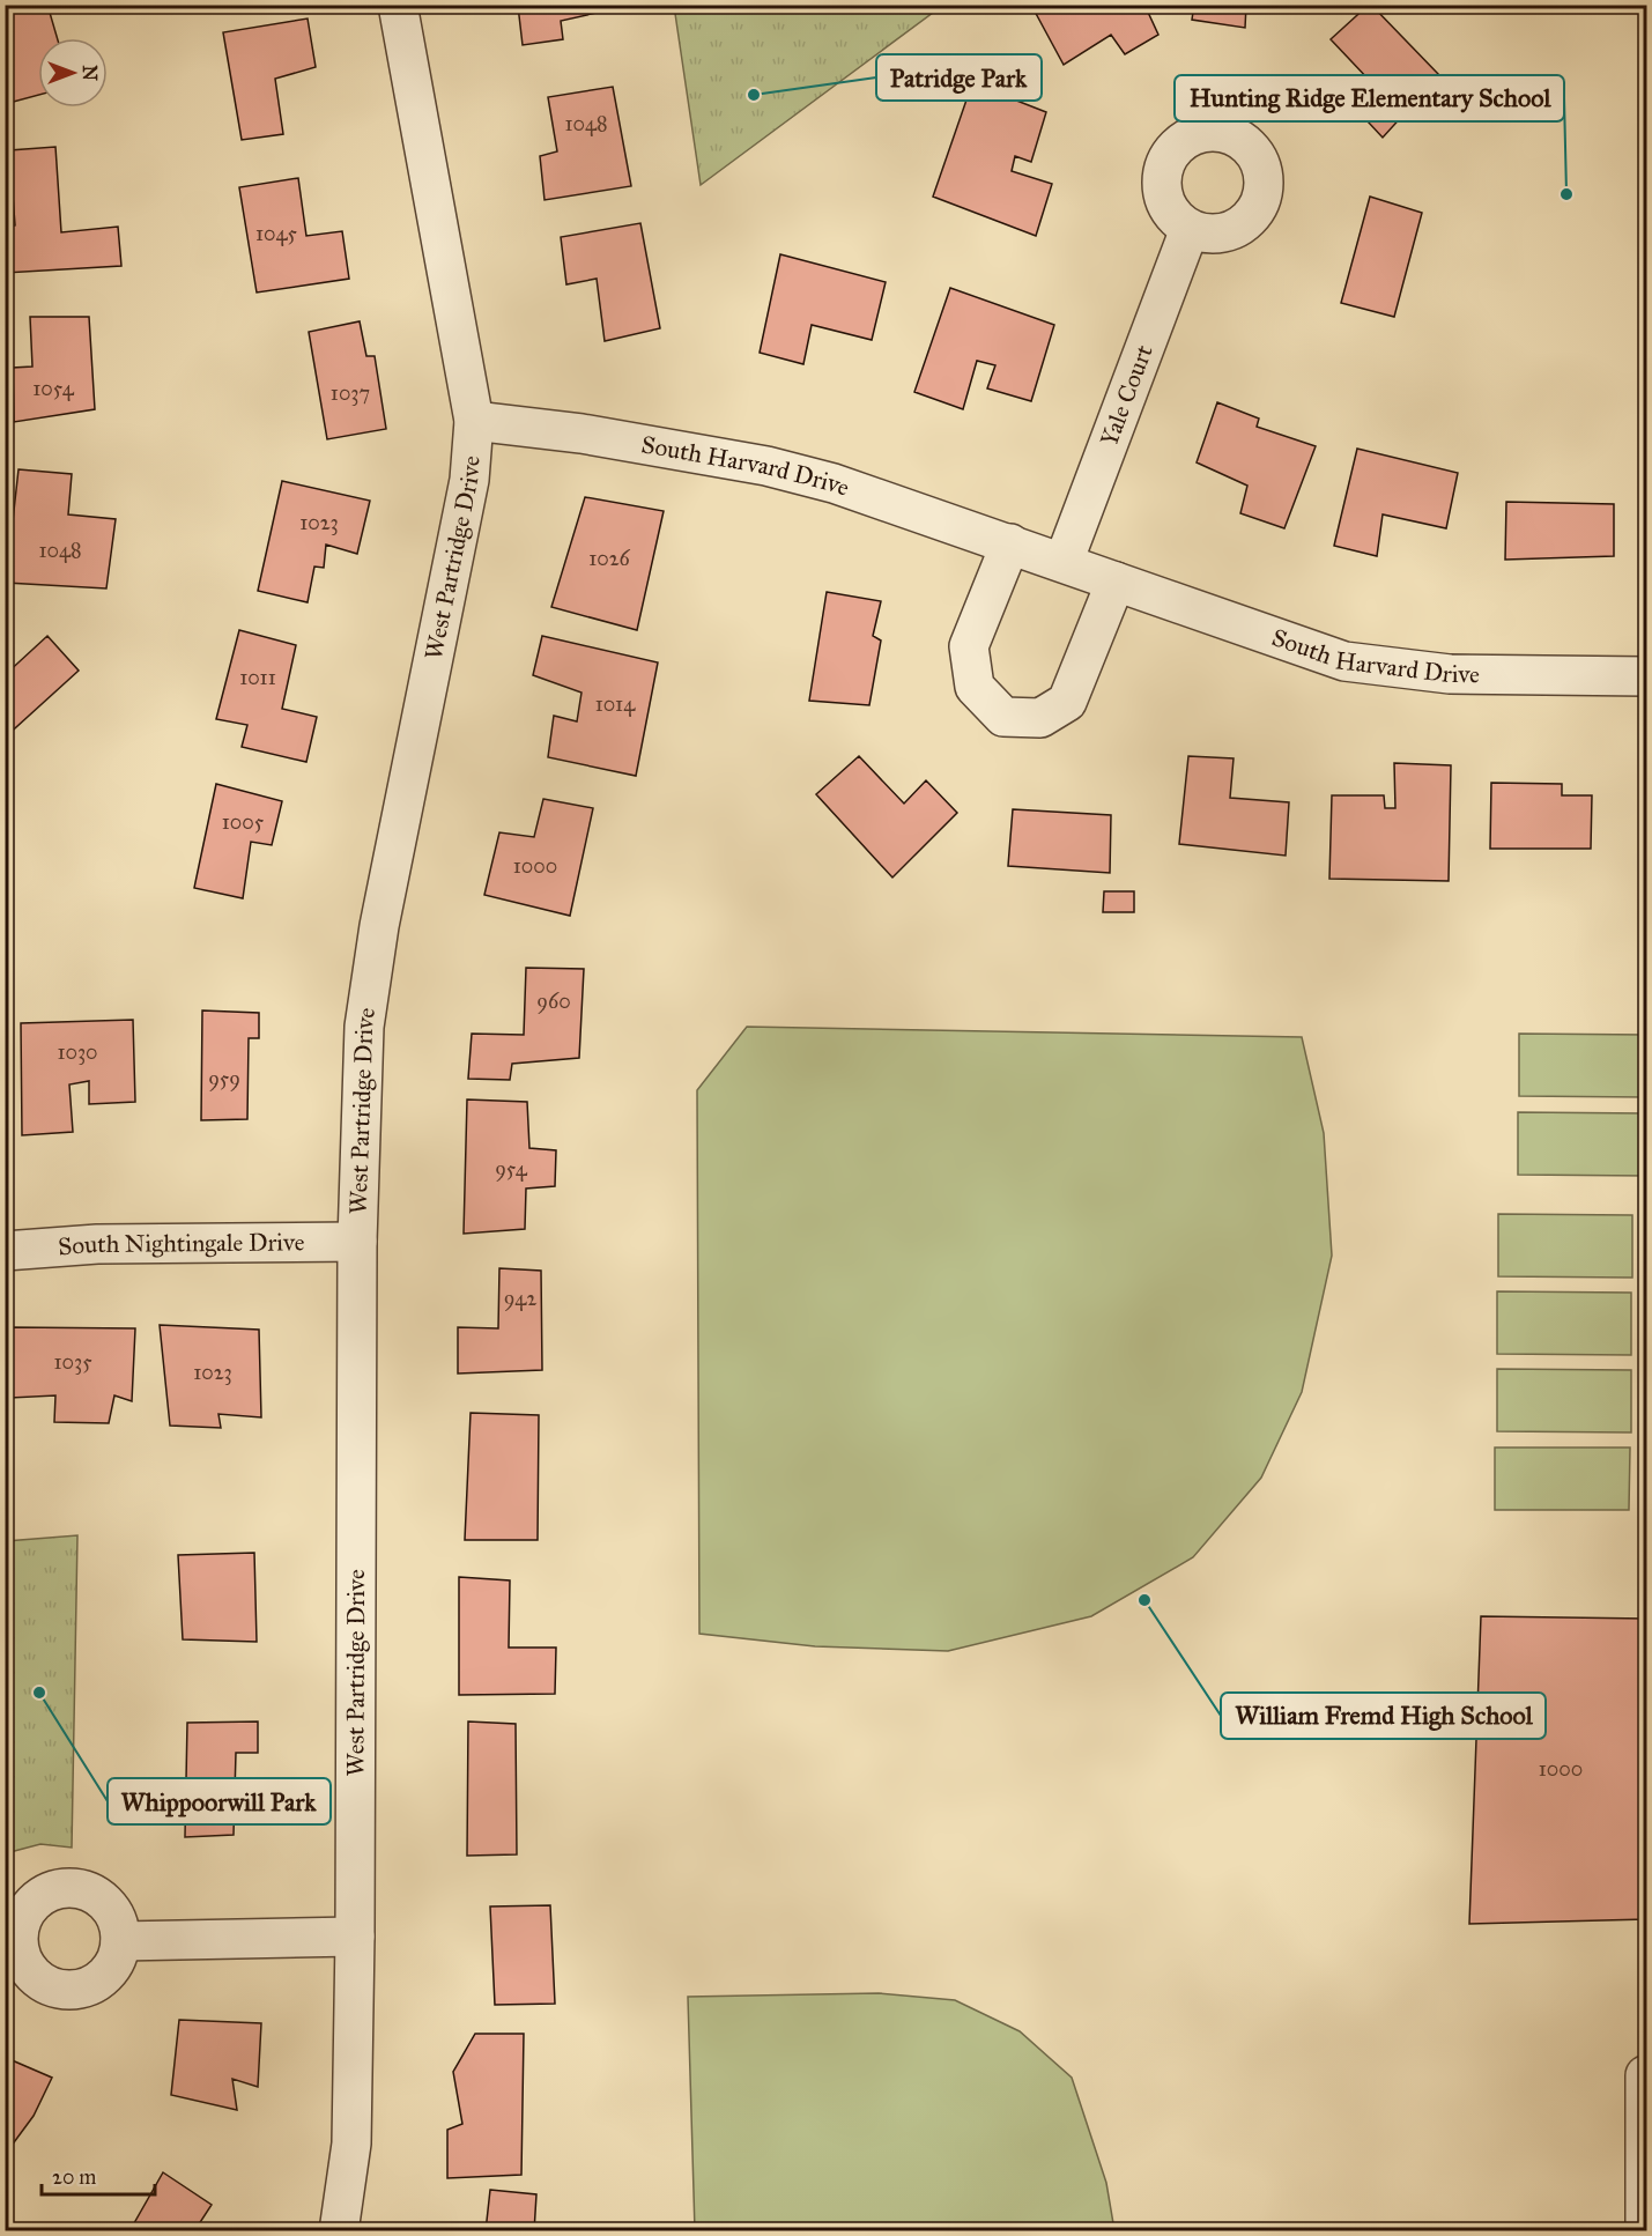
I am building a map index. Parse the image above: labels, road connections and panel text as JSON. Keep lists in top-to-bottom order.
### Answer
{
  "streets": {
    "street": [
      "Yale Court",
      "South Harvard Drive",
      "West Partridge Drive",
      "South Nightingale Drive"
    ]
  },
  "crossings": [
    ["Yale Court", "South Harvard Drive"],
    ["South Harvard Drive", "West Partridge Drive"],
    ["West Partridge Drive", "South Nightingale Drive"]
  ],
  "places": [
    "Patridge Park",
    "Hunting Ridge Elementary School",
    "William Fremd High School",
    "Whippoorwill Park"
  ],
  "house_numbers": [
    "1048",
    "1045",
    "1054",
    "1037",
    "1023",
    "1048",
    "1026",
    "1011",
    "1014",
    "1005",
    "1000",
    "960",
    "1030",
    "959",
    "954",
    "942",
    "1035",
    "1023",
    "1000"
  ],
  "scale_bar": "20 m",
  "north": "right"
}
